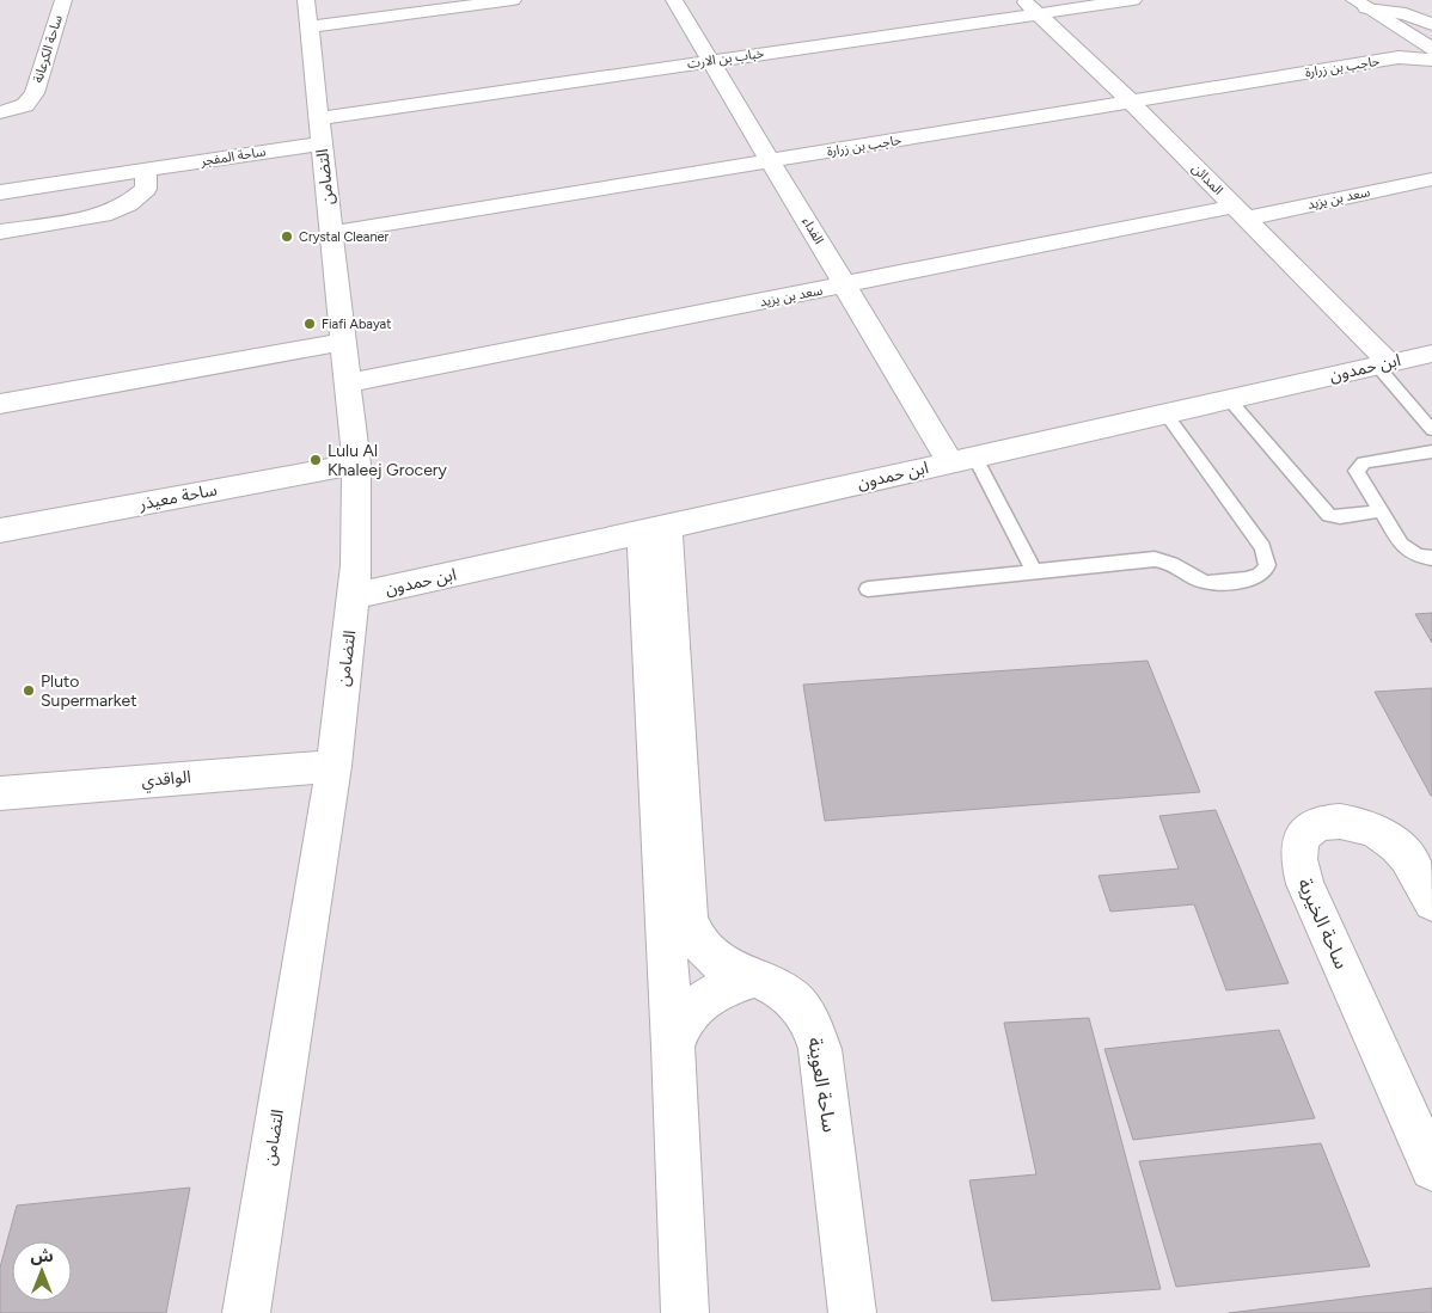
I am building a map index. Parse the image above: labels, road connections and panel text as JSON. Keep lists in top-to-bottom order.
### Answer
{
  "streets": {
    "street": [
      "ساحة الكرعانة",
      "خباب بن الارت",
      "حاجب بن زرارة",
      "ساحة المفجر",
      "التضامن",
      "المدائن",
      "سعد بن يزيد",
      "الفداء",
      "ابن حمدون",
      "ساحة معيذر",
      "الواقدي",
      "ساحة الخيرية",
      "ساحة العوينة"
    ]
  },
  "crossings": [
    ["خباب بن الارت", "ساحة المفجر"],
    ["خباب بن الارت", "التضامن"],
    ["خباب بن الارت", "المدائن"],
    ["خباب بن الارت", "الفداء"],
    ["حاجب بن زرارة", "التضامن"],
    ["حاجب بن زرارة", "المدائن"],
    ["حاجب بن زرارة", "الفداء"],
    ["ساحة المفجر", "التضامن"],
    ["التضامن", "سعد بن يزيد"],
    ["التضامن", "ابن حمدون"],
    ["التضامن", "ساحة معيذر"],
    ["التضامن", "الواقدي"],
    ["المدائن", "سعد بن يزيد"],
    ["المدائن", "ابن حمدون"],
    ["سعد بن يزيد", "الفداء"],
    ["الفداء", "ابن حمدون"],
    ["ابن حمدون", "ساحة العوينة"]
  ],
  "places": [
    "Crystal Cleaner",
    "Fiafi Abayat",
    "Lulu Al Khaleej Grocery",
    "Pluto Supermarket"
  ],
  "north": "top"
}
